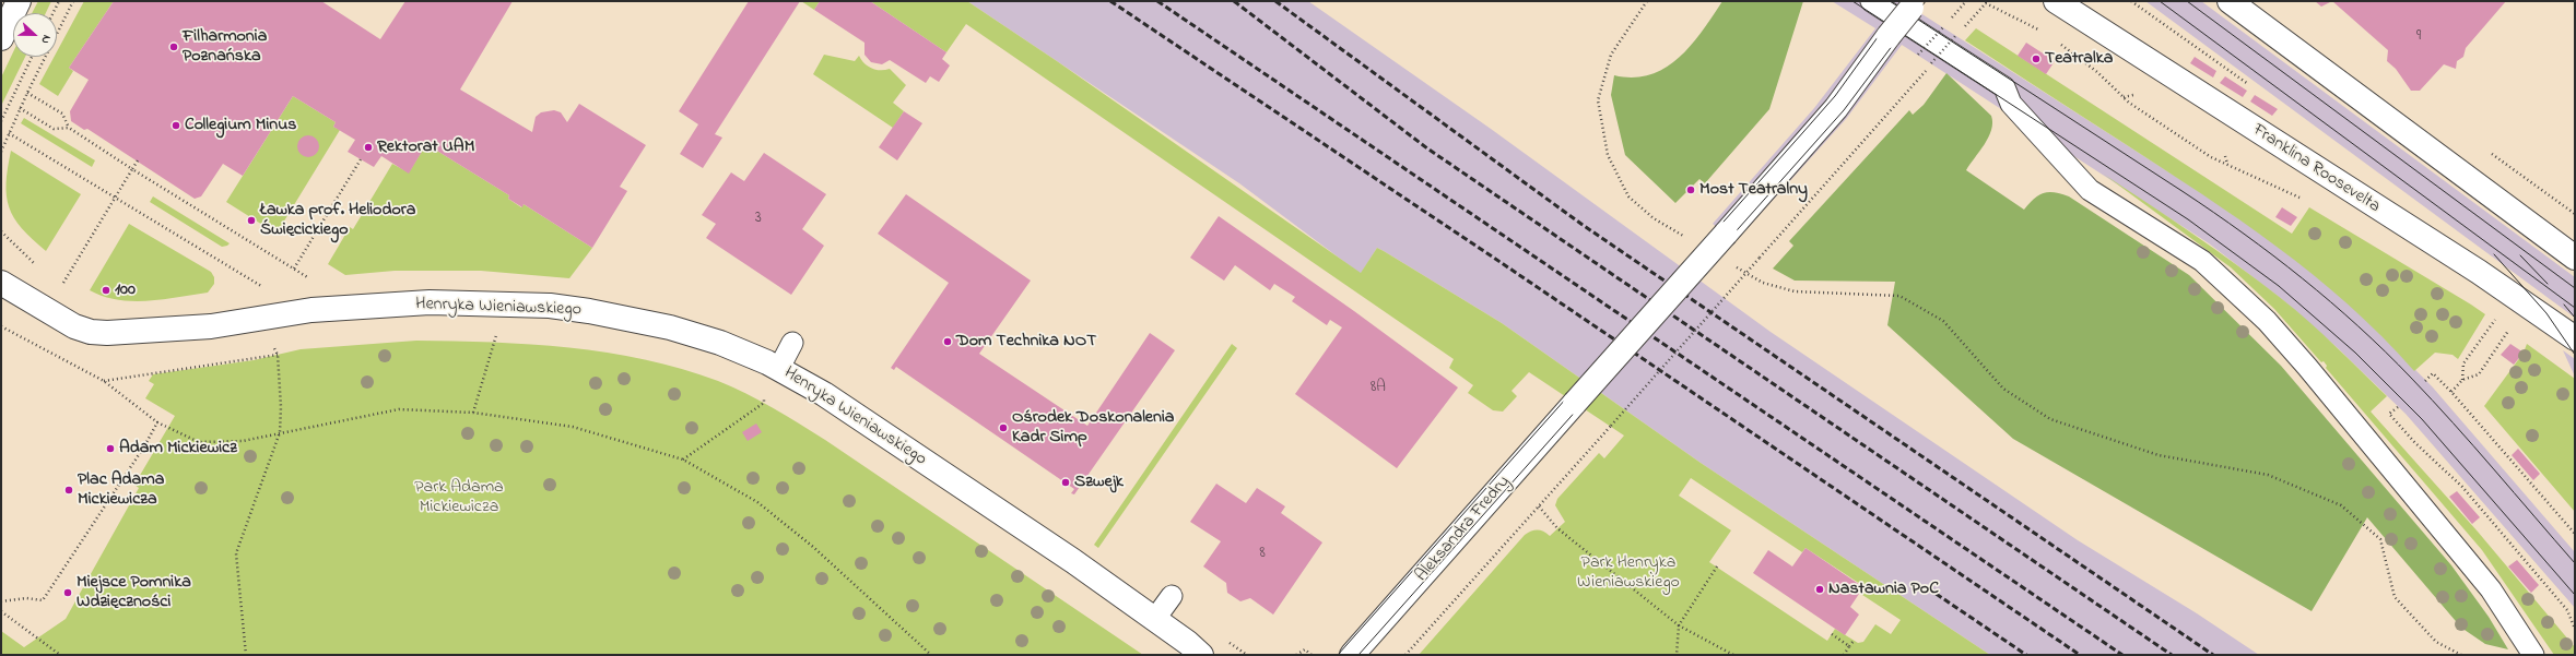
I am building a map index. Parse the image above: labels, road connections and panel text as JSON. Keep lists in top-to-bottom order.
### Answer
{
  "streets": {
    "street": ["Franklina Roosevelta", "Henryka Wieniawskiego", "Aleksandra Fredry"]
  },
  "parks": ["Park Adama Mickiewicza", "Park Henryka Wieniawskiego"],
  "places": [
    "Filharmonia Poznańska",
    "Teatralka",
    "Collegium Minus",
    "Rektorat UAM",
    "Most Teatralny",
    "Ławka prof. Heliodora Święcickiego",
    "100",
    "Dom Technika NOT",
    "Ośrodek Doskonalenia Kadr Simp",
    "Adam Mickiewicz",
    "Szwejk",
    "Plac Adama Mickiewicza",
    "Nastawnia PoC",
    "Miejsce Pomnika Wdzięczności"
  ],
  "house_numbers": [
    "9",
    "3",
    "8A",
    "8"
  ],
  "north": "right"
}
